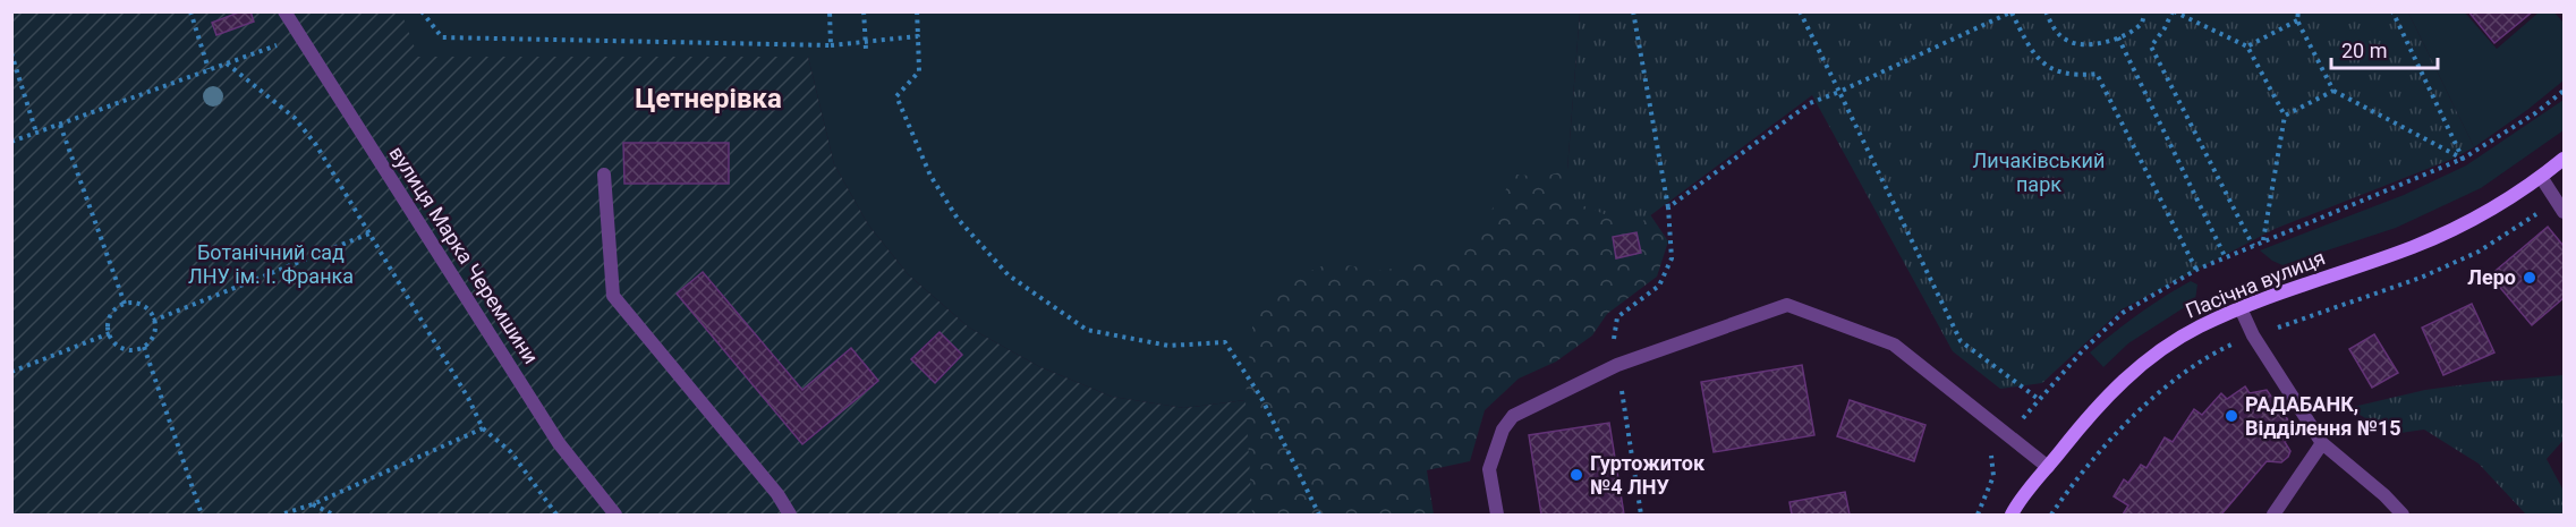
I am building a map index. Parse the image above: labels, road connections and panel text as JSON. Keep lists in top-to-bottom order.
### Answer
{
  "streets": {
    "main road": ["Пасічна вулиця"],
    "lane": ["вулиця Марка Черемшини"]
  },
  "districts": ["Цетнерівка"],
  "parks": ["Личаківський парк", "Ботанічний сад ЛНУ ім. І. Франка"],
  "places": ["Леро", "РАДАБАНК, Відділення №15", "Гуртожиток №4 ЛНУ"],
  "scale_bar": "20 m"
}
